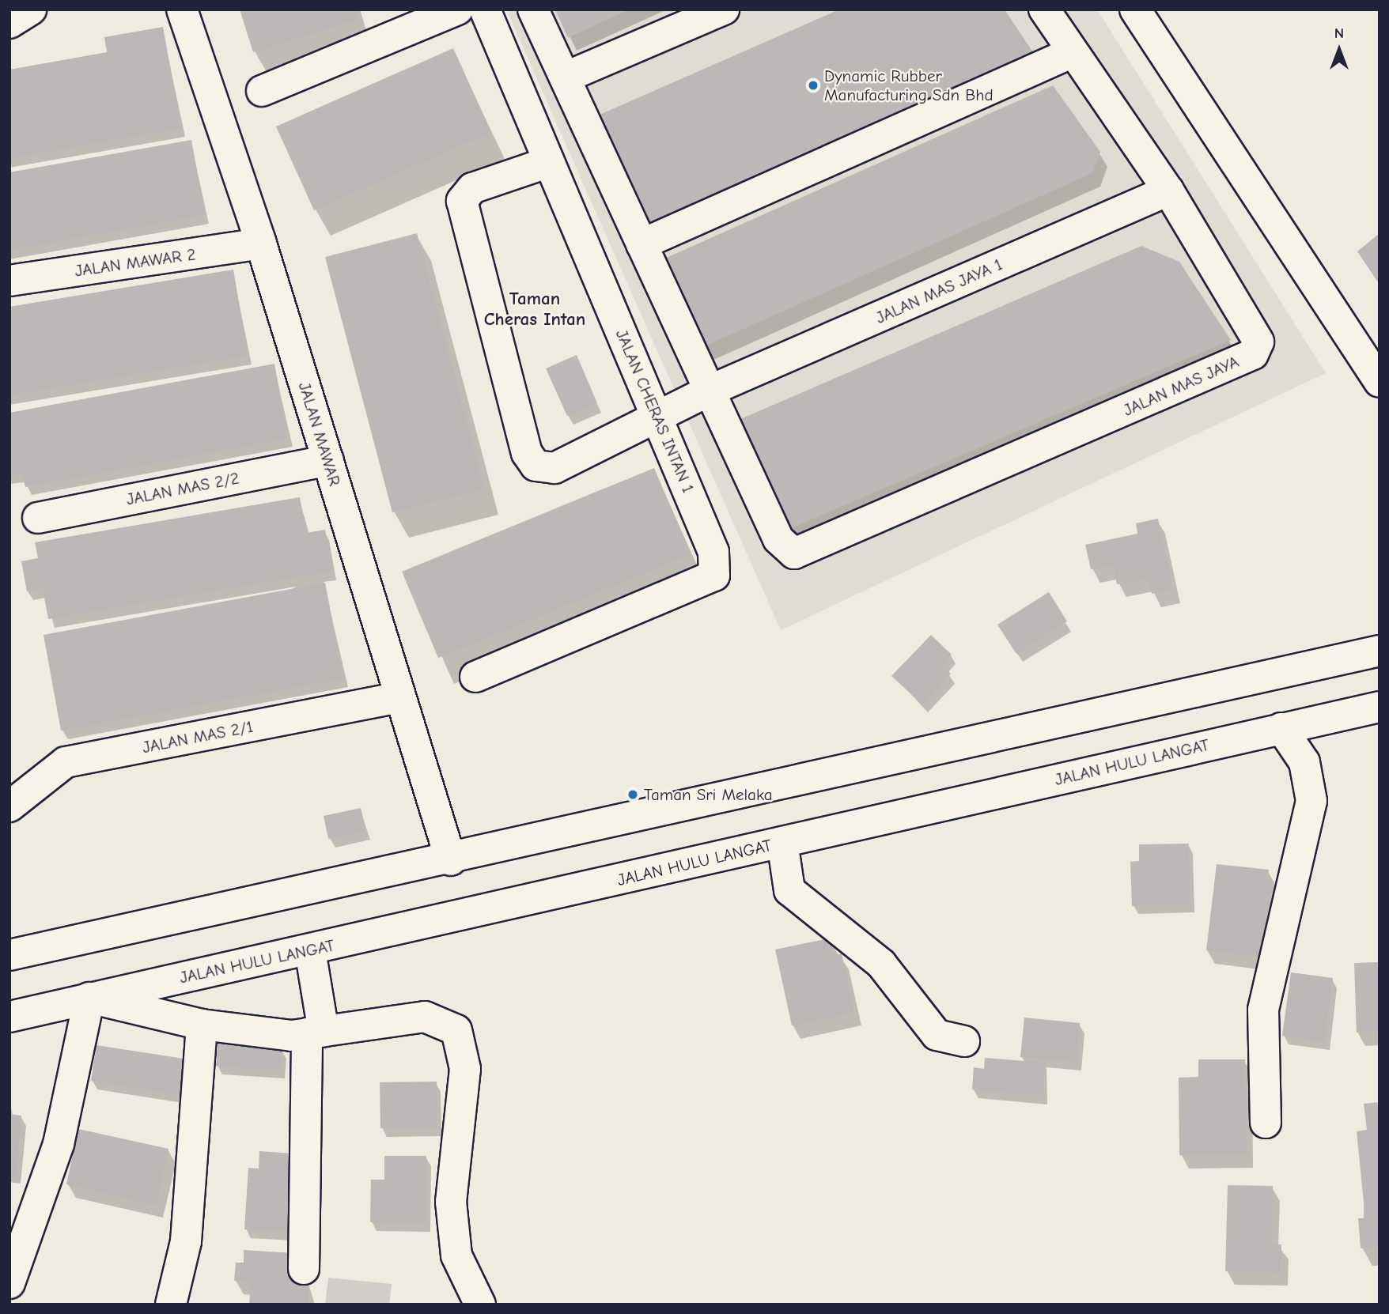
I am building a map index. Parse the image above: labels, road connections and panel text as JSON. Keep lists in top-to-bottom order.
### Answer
{
  "streets": {
    "street": [
      "JALAN MAWAR 2",
      "JALAN MAS JAYA 1",
      "JALAN MAS JAYA",
      "JALAN CHERAS INTAN 1",
      "JALAN MAWAR",
      "JALAN MAS 2/2",
      "JALAN MAS 2/1",
      "JALAN HULU LANGAT"
    ]
  },
  "crossings": [
    ["JALAN MAWAR 2", "JALAN MAWAR"],
    ["JALAN MAS JAYA 1", "JALAN MAS JAYA"],
    ["JALAN MAS JAYA 1", "JALAN CHERAS INTAN 1"],
    ["JALAN MAWAR", "JALAN MAS 2/2"],
    ["JALAN MAWAR", "JALAN MAS 2/1"]
  ],
  "districts": ["Taman Cheras Intan"],
  "places": ["Dynamic Rubber Manufacturing Sdn Bhd", "Taman Sri Melaka"],
  "north": "top"
}
